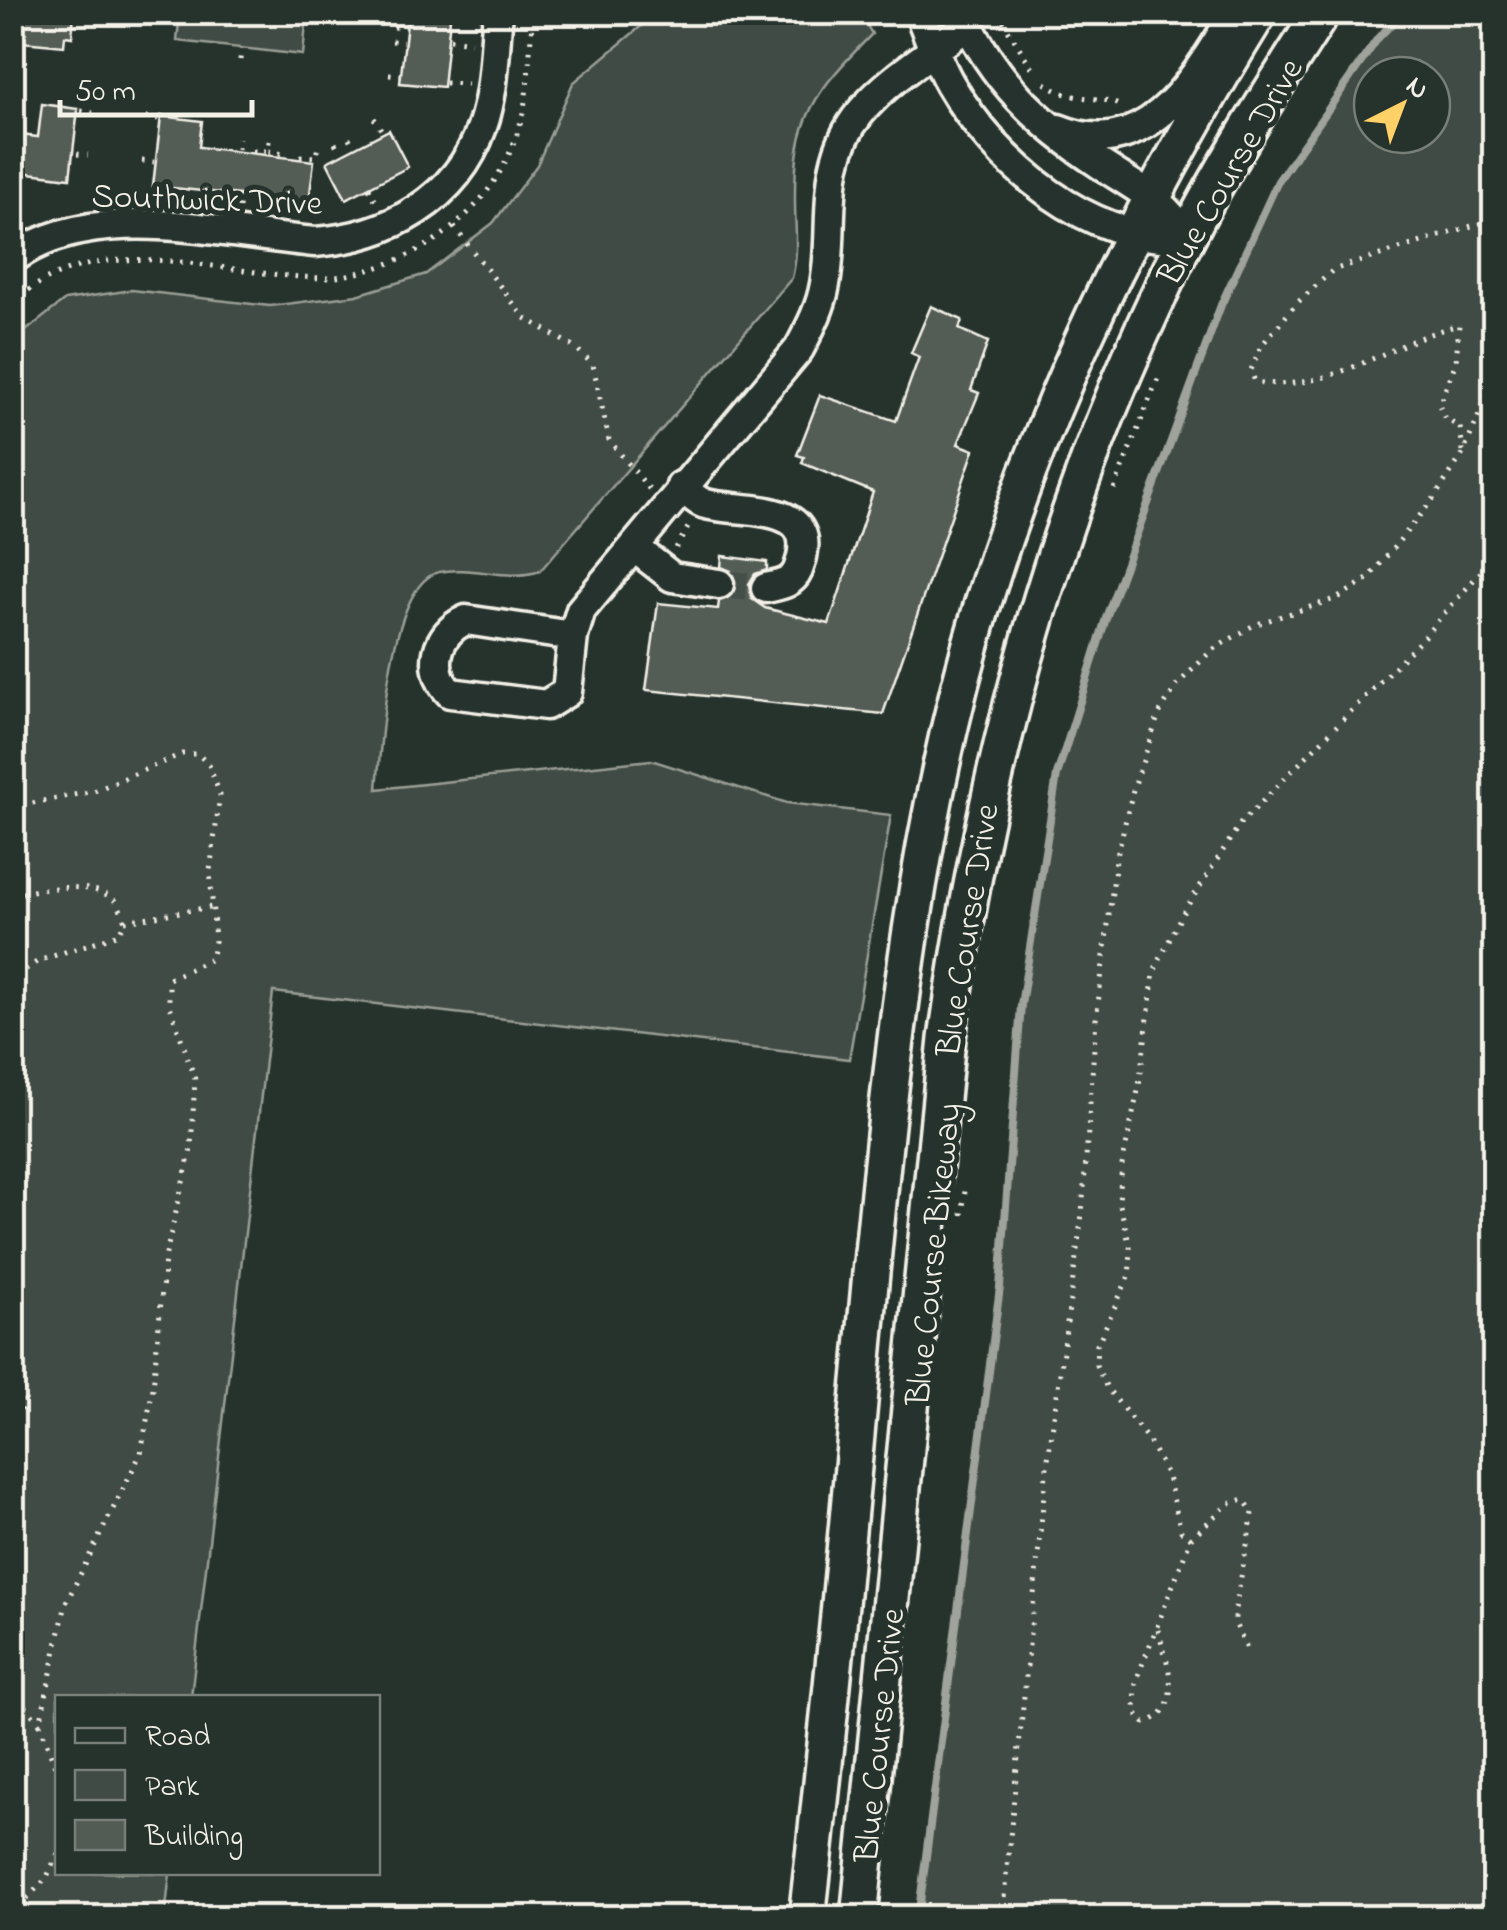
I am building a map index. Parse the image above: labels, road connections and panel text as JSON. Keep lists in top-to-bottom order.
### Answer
{
  "streets": {
    "main road": ["Blue Course Drive"],
    "street": ["Southwick Drive"],
    "path": ["Blue Course Bikeway"]
  },
  "legend": ["Road", "Park", "Building"],
  "scale_bar": "50 m",
  "north": "top right"
}
